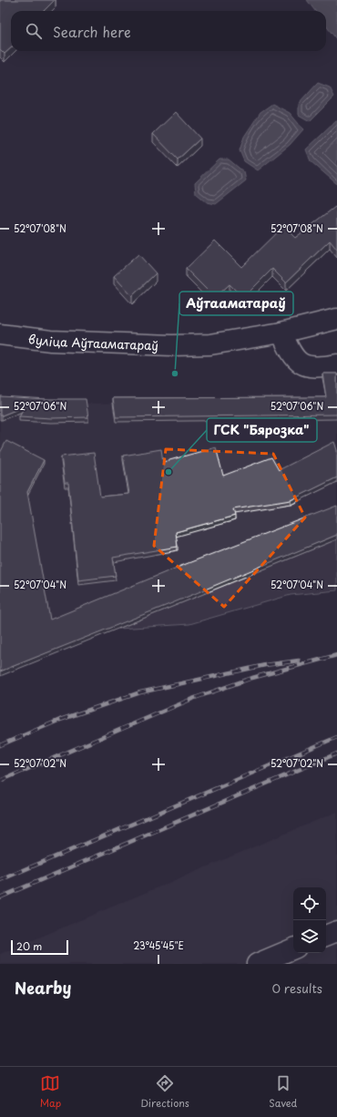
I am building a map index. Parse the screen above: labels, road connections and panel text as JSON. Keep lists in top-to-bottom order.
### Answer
{
  "streets": {
    "main road": ["вуліца Аўтааматараў"]
  },
  "places": ["Аўтааматараў", "ГСК \"Бярозка\""],
  "scale_bar": "20 m",
  "page": {
    "search": "Search here",
    "scale": "20 m",
    "heading": ["Nearby", "0 results"],
    "nav": ["Map", "Directions", "Saved"]
  },
  "coordinates": [
    "52°07'08\"N",
    "52°07'06\"N",
    "52°07'04\"N",
    "52°07'02\"N",
    "23°45'45\"E"
  ]
}
